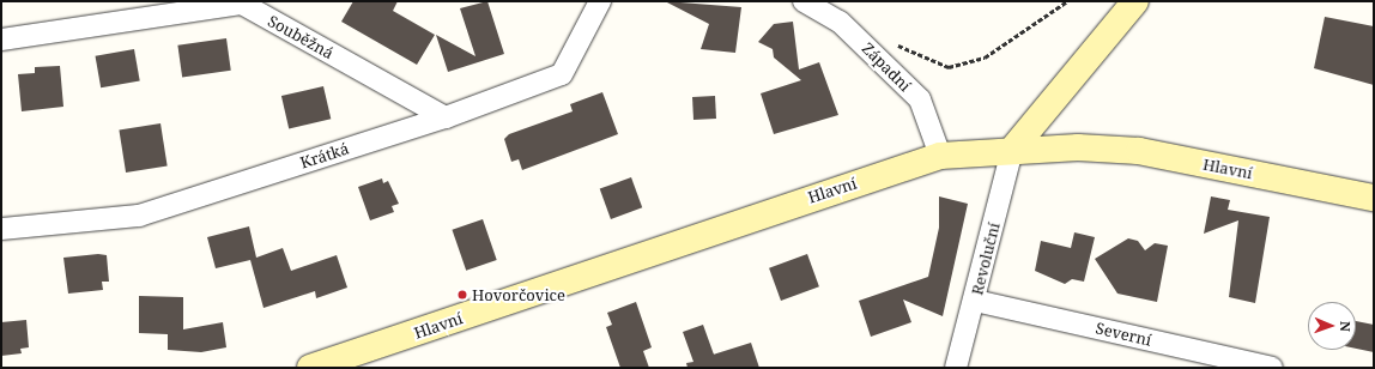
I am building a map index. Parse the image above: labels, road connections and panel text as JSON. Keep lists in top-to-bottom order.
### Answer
{
  "streets": {
    "street": [
      "Souběžná",
      "Západní",
      "Krátká",
      "Hlavní",
      "Revoluční",
      "Severní"
    ]
  },
  "crossings": [
    ["Souběžná", "Krátká"],
    ["Západní", "Hlavní"],
    ["Hlavní", "Revoluční"],
    ["Revoluční", "Severní"]
  ],
  "places": ["Hovorčovice"],
  "north": "right"
}
